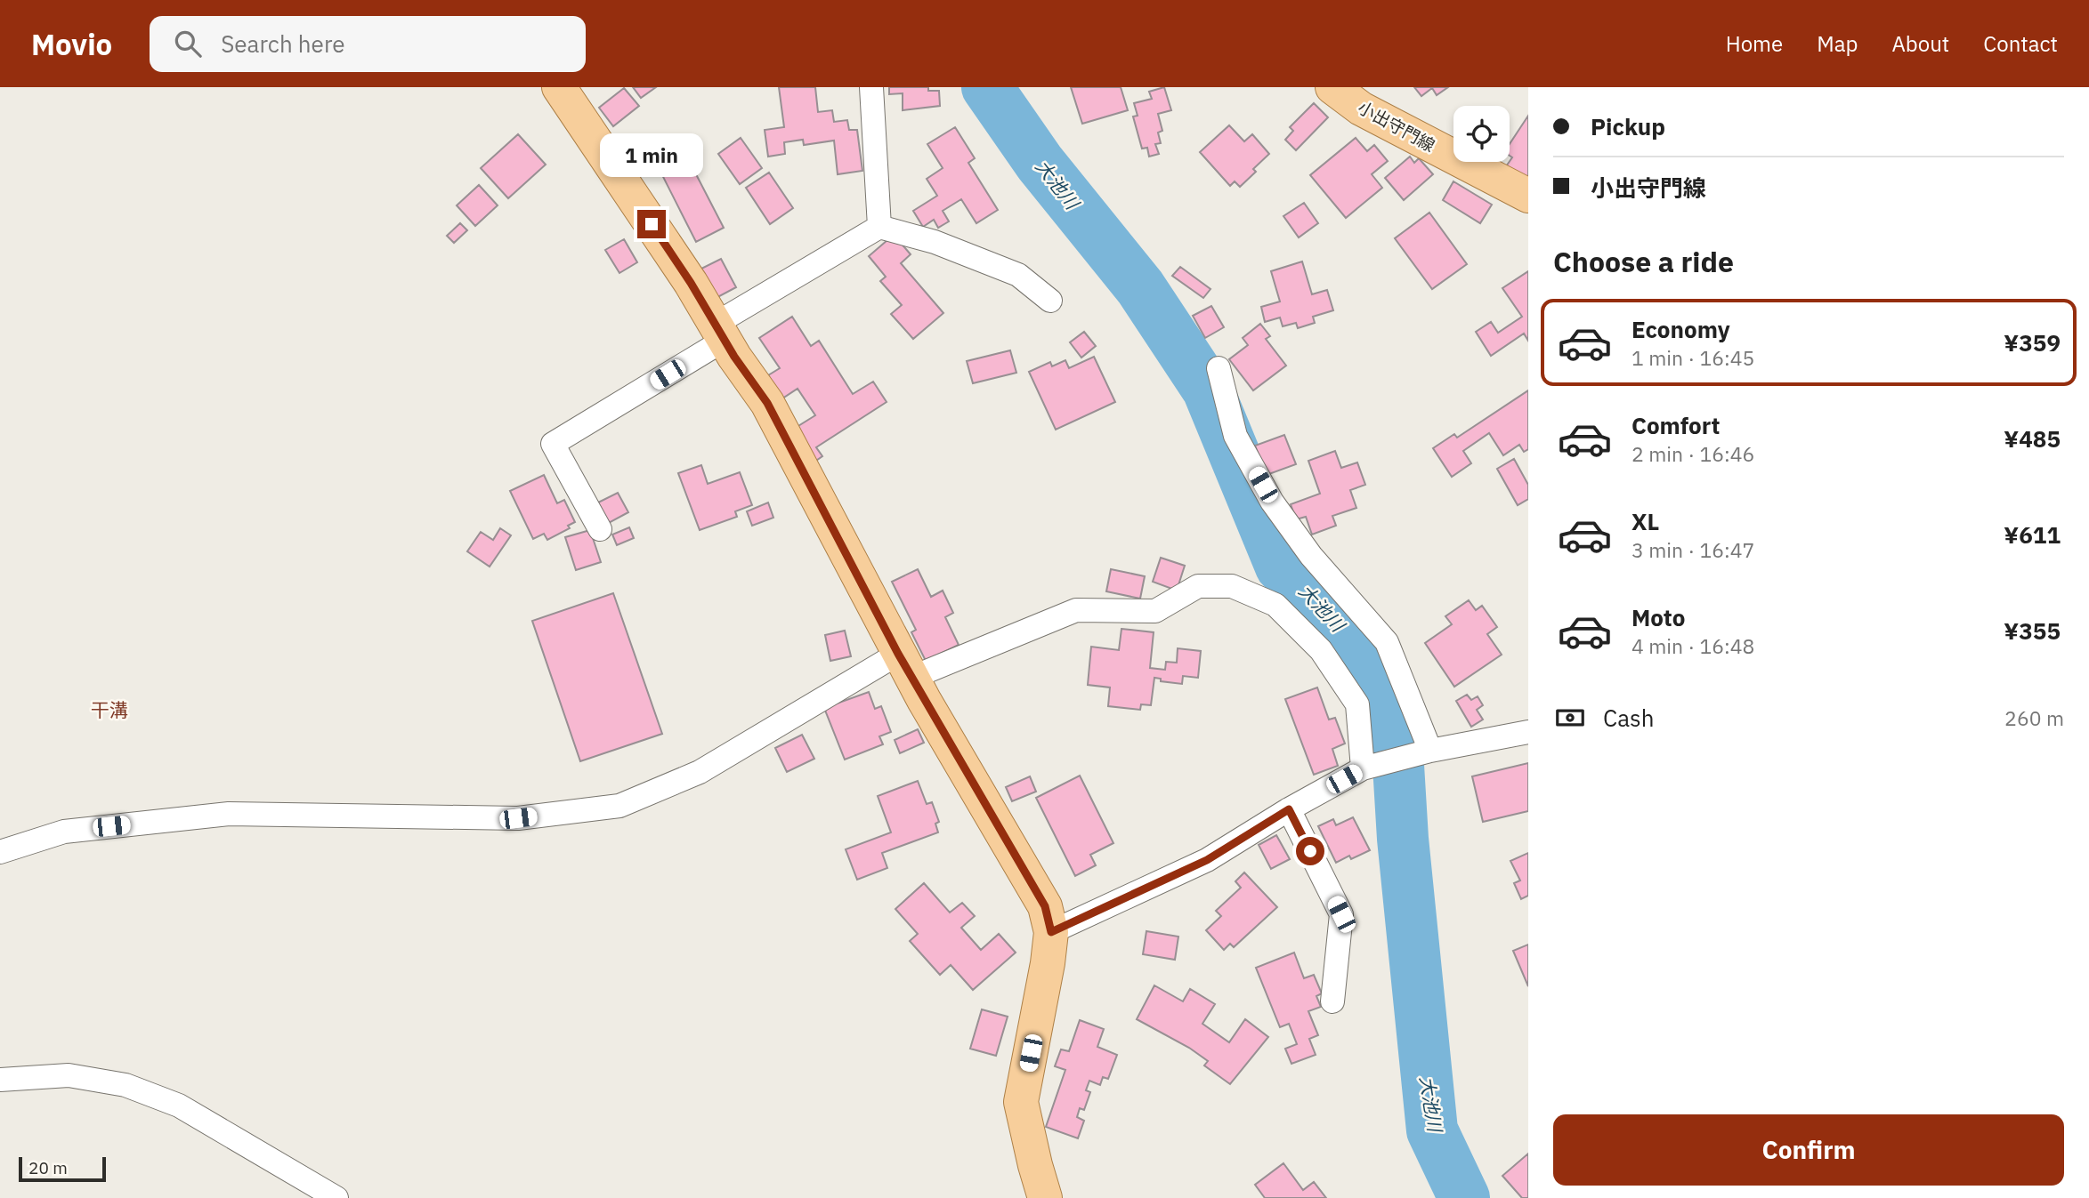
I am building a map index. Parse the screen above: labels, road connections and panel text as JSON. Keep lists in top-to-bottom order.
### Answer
{
  "streets": {
    "main road": ["小出守門線"]
  },
  "districts": ["干溝"],
  "water": ["大池川"],
  "scale_bar": "20 m",
  "page": {
    "header": "Movio",
    "search": "Search here",
    "nav": [
      "Home",
      "Map",
      "About",
      "Contact"
    ],
    "banner": ["Pickup", "小出守門線"],
    "bubble": "1 min",
    "heading": "Choose a ride",
    "list": [
      {
        "name": "Economy",
        "note": "1 min · 16:45",
        "value": "¥359"
      },
      {
        "name": "Comfort",
        "note": "2 min · 16:46",
        "value": "¥485"
      },
      {
        "name": "XL",
        "note": "3 min · 16:47",
        "value": "¥611"
      },
      {
        "name": "Moto",
        "note": "4 min · 16:48",
        "value": "¥355"
      }
    ],
    "pay": ["Cash", "260 m"],
    "buttons": "Confirm",
    "scale": "20 m"
  }
}
